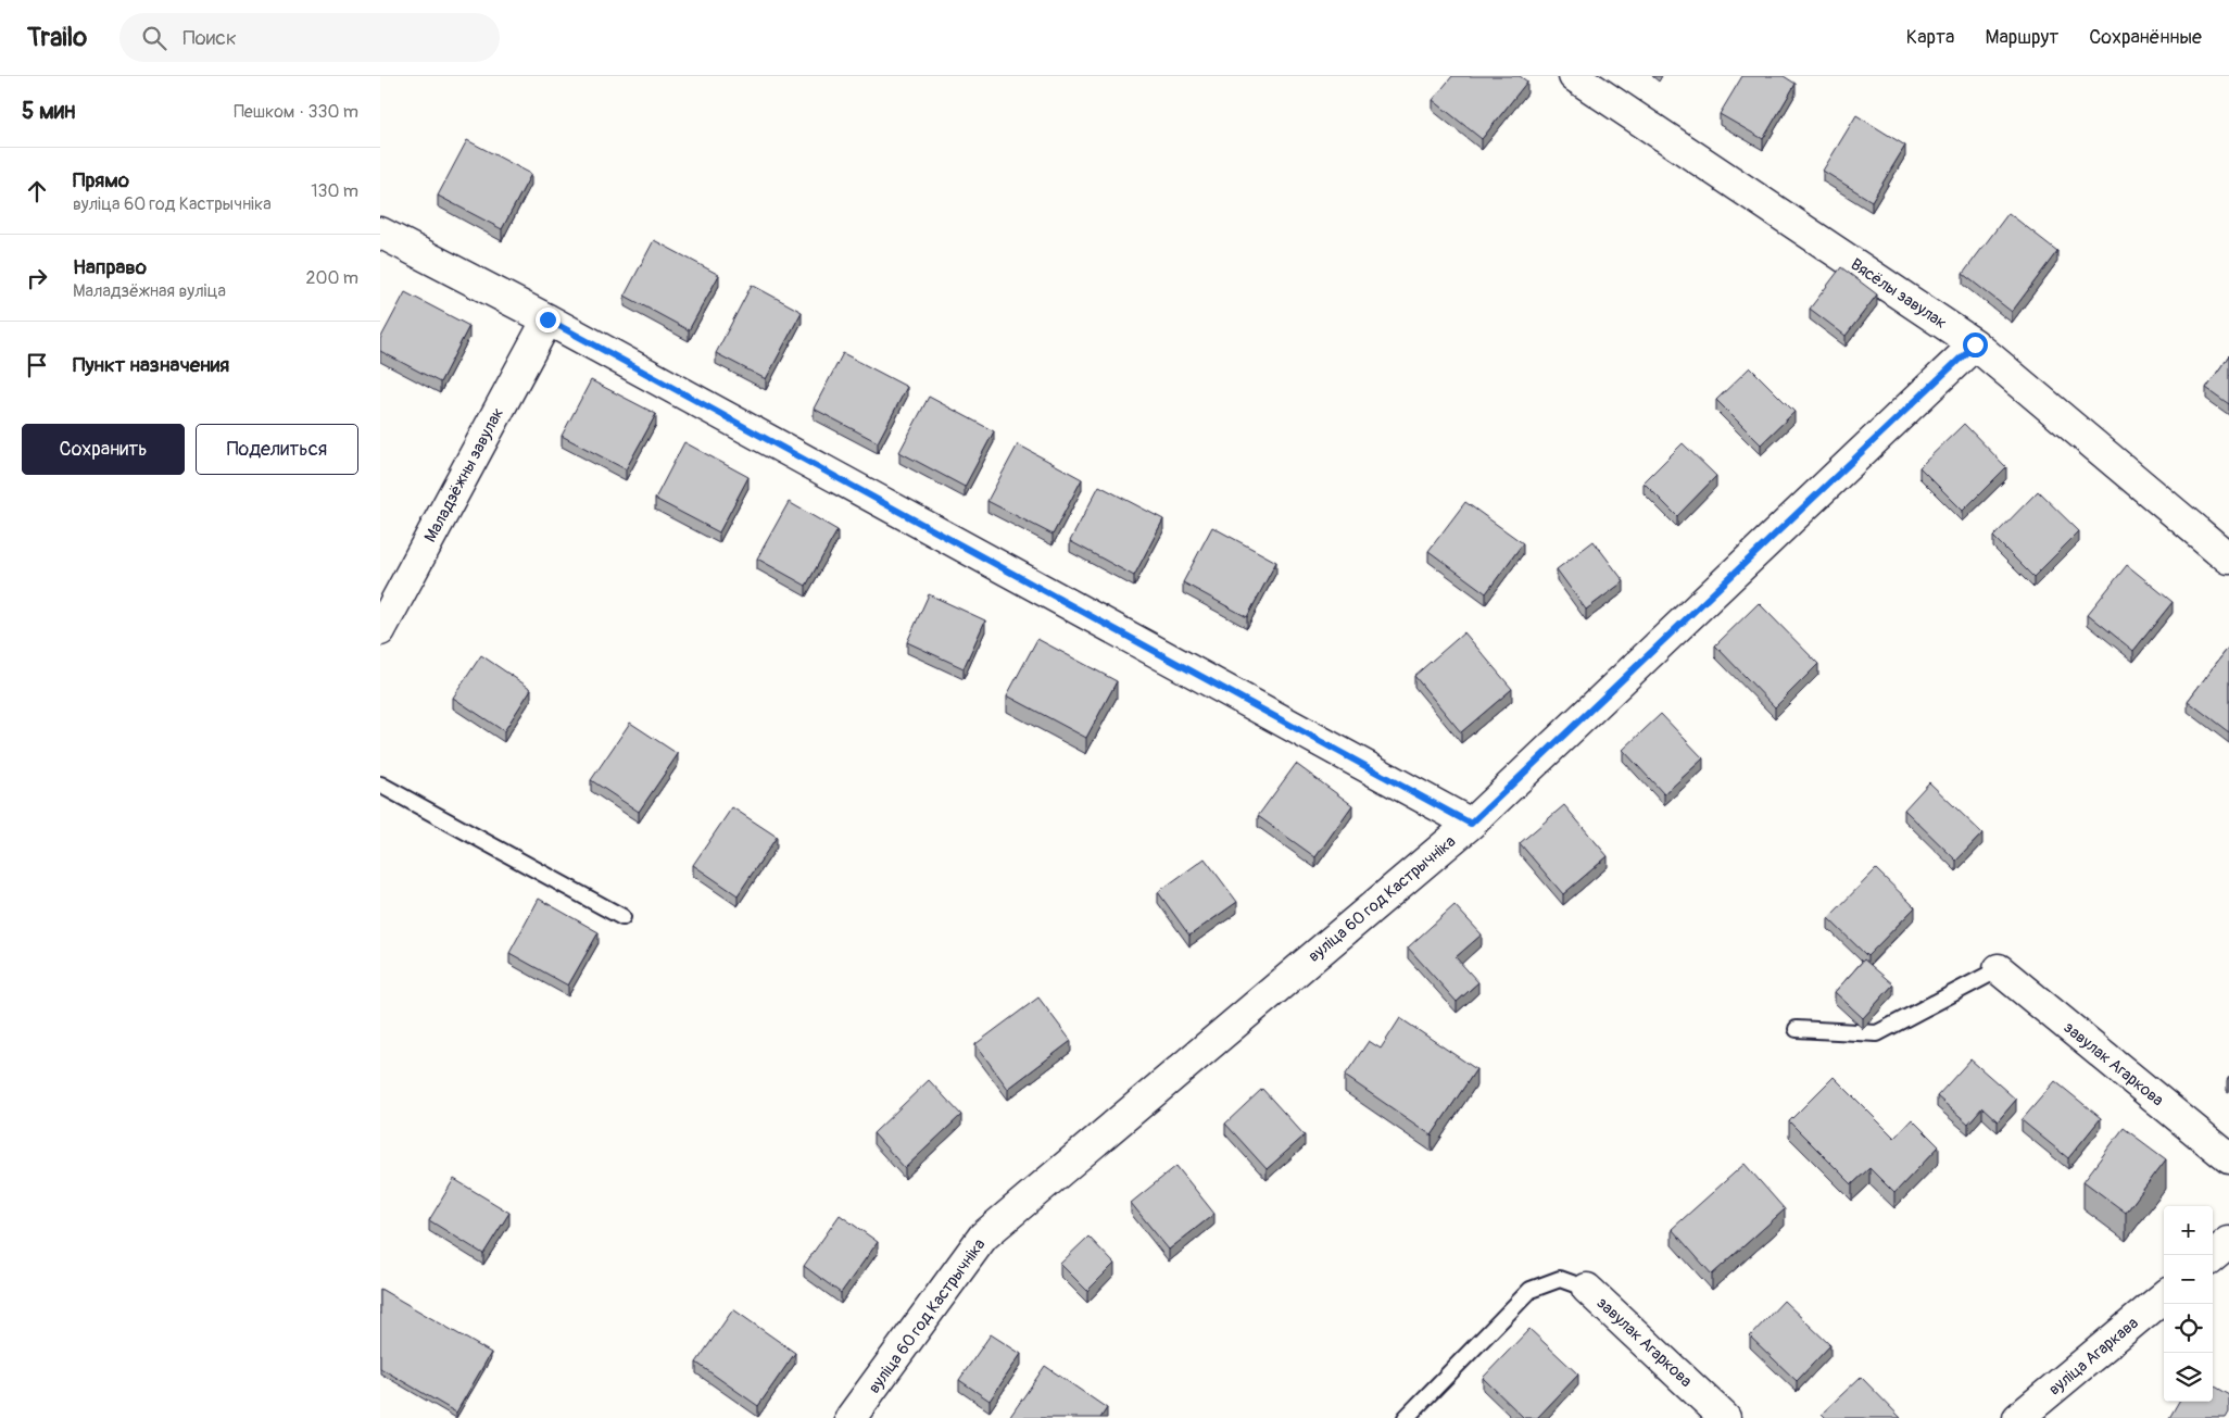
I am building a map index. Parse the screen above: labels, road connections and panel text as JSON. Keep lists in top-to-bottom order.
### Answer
{
  "streets": {
    "street": [
      "Вясёлы завулак",
      "Маладзёжны завулак",
      "вуліца 60 год Кастрычніка",
      "завулак Агаркова",
      "вуліца Агаркава"
    ]
  },
  "crossings": [
    ["Вясёлы завулак", "вуліца 60 год Кастрычніка"]
  ],
  "page": {
    "header": "Trailo",
    "search": "Поиск",
    "nav": ["Карта", "Маршрут", "Сохранённые"],
    "heading": ["5 мин", "Пешком · 330 m"],
    "list": [
      ["Прямо", "вуліца 60 год Кастрычніка", "130 m"],
      ["Направо", "Маладзёжная вуліца", "200 m"],
      "Пункт назначения"
    ],
    "buttons": ["Сохранить", "Поделиться"],
    "map_buttons": ["+", "−"]
  }
}
